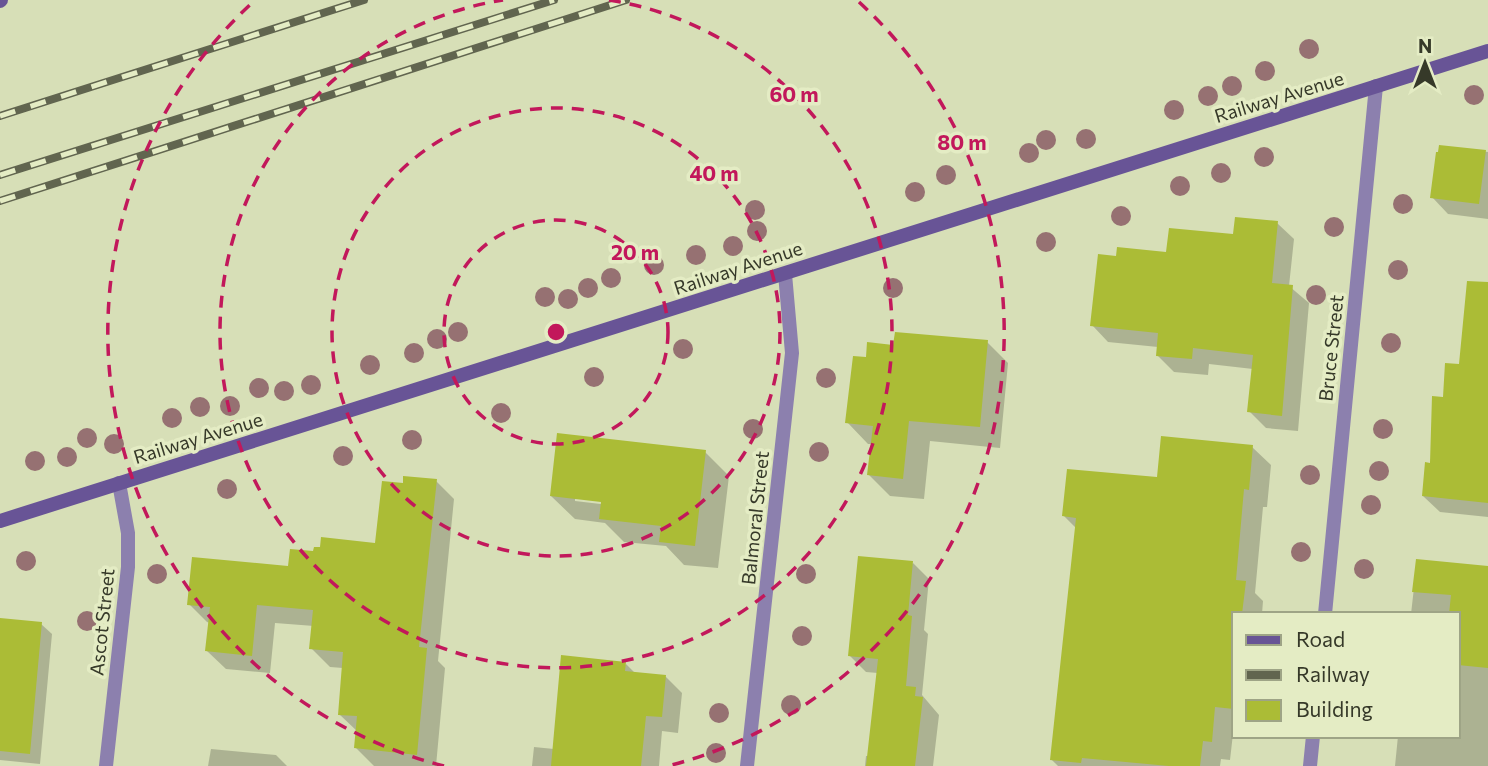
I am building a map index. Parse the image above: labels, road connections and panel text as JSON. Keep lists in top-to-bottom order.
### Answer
{
  "streets": {
    "street": [
      "Railway Avenue",
      "Bruce Street",
      "Balmoral Street",
      "Ascot Street"
    ]
  },
  "crossings": [
    ["Railway Avenue", "Bruce Street"],
    ["Railway Avenue", "Balmoral Street"],
    ["Railway Avenue", "Ascot Street"]
  ],
  "legend": ["Road", "Railway", "Building"],
  "north": "top",
  "rings": [
    "60 m",
    "80 m",
    "40 m",
    "20 m"
  ]
}
